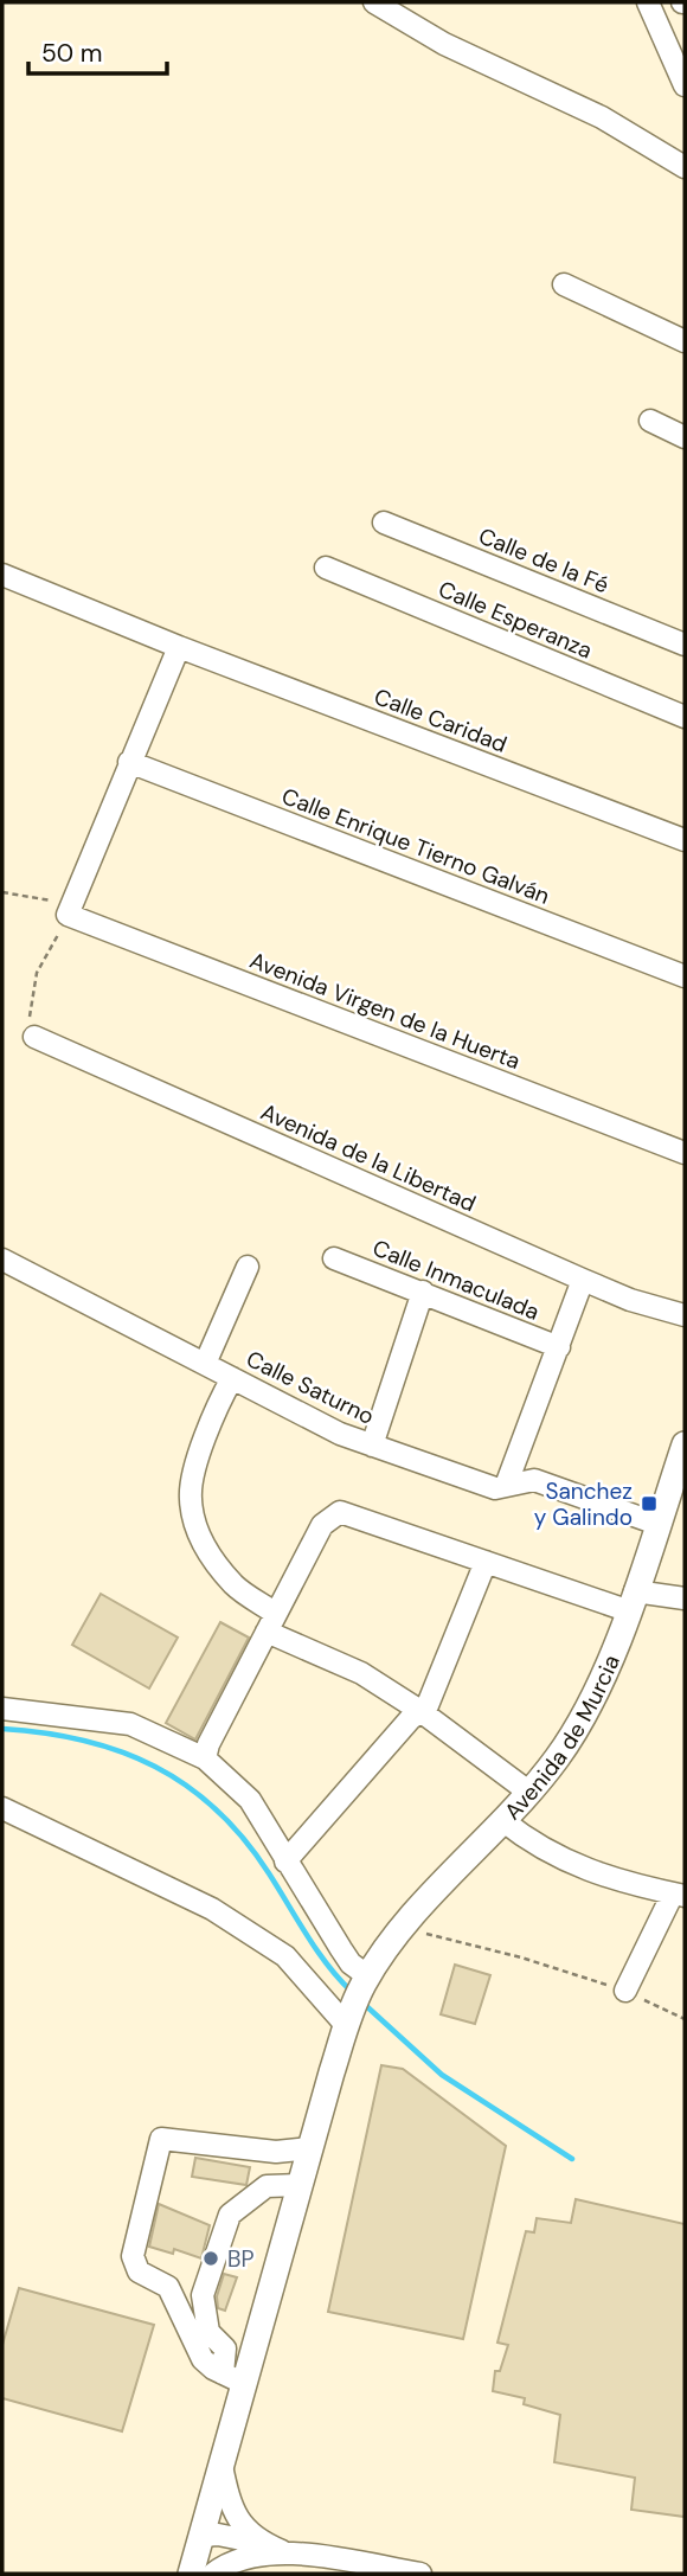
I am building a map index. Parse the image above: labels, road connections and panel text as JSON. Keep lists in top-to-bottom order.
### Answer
{
  "streets": {
    "main road": ["Avenida de Murcia"],
    "street": [
      "Calle de la Fé",
      "Calle Esperanza",
      "Calle Caridad",
      "Calle Enrique Tierno Galván",
      "Avenida Virgen de la Huerta",
      "Avenida de la Libertad",
      "Calle Inmaculada",
      "Calle Saturno"
    ]
  },
  "crossings": [
    ["Calle Saturno", "Avenida de Murcia"]
  ],
  "places": {
    "transit": ["Sanchez y Galindo"],
    "other": ["BP"]
  },
  "scale_bar": "50 m"
}
